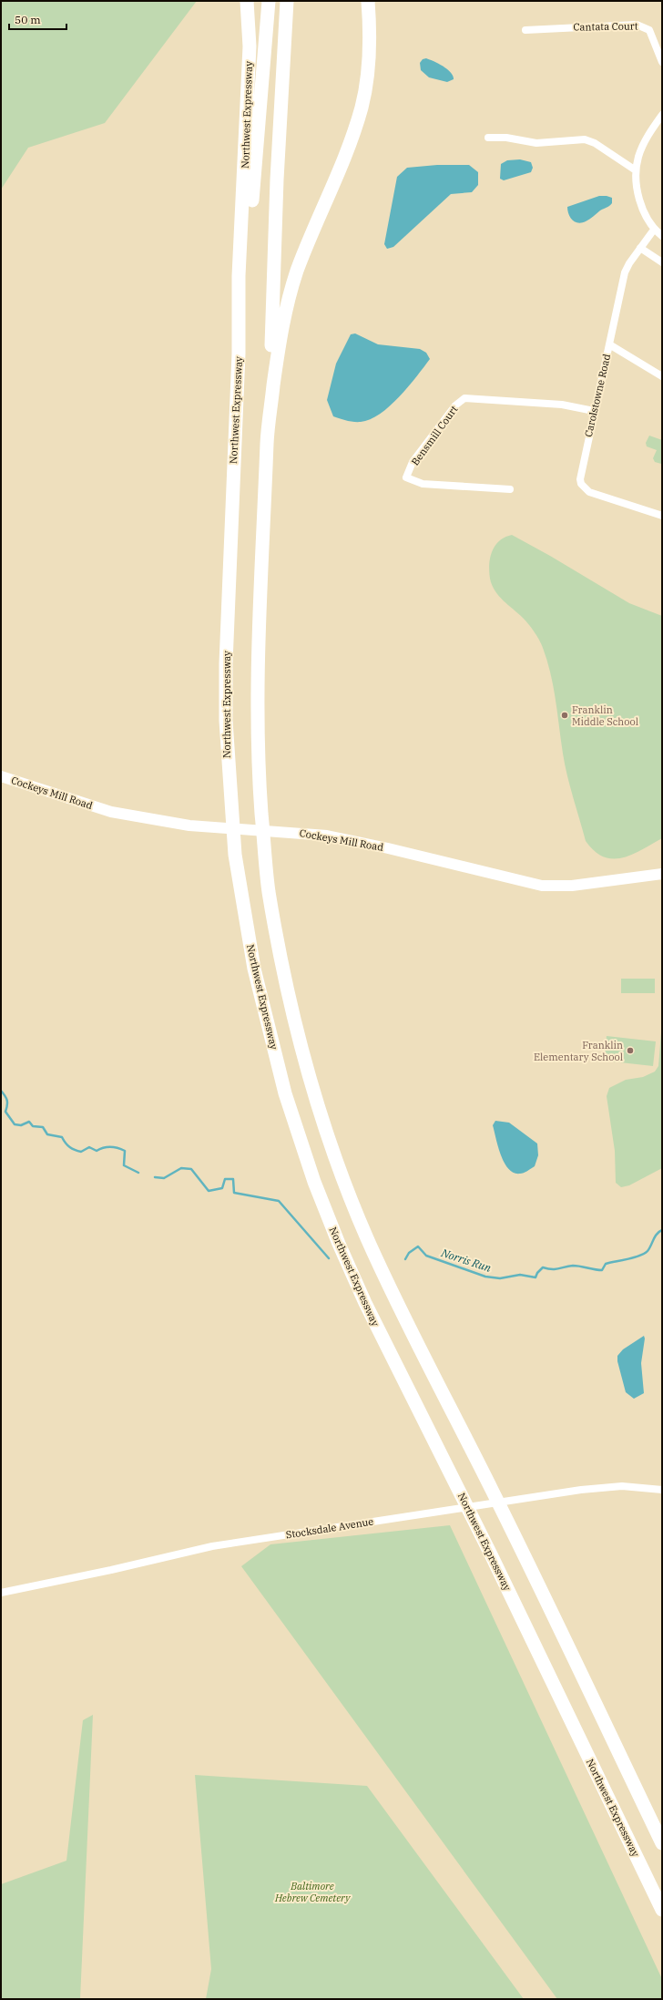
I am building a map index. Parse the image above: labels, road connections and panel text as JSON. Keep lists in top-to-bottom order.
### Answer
{
  "streets": {
    "highway": ["Northwest Expressway"],
    "street": [
      "Cantata Court",
      "Carolstowne Road",
      "Bensmill Court",
      "Cockeys Mill Road",
      "Stocksdale Avenue"
    ]
  },
  "crossings": [
    ["Carolstowne Road", "Bensmill Court"]
  ],
  "water": ["Norris Run"],
  "parks": ["Baltimore Hebrew Cemetery"],
  "places": ["Franklin Middle School", "Franklin Elementary School"],
  "scale_bar": "50 m"
}
